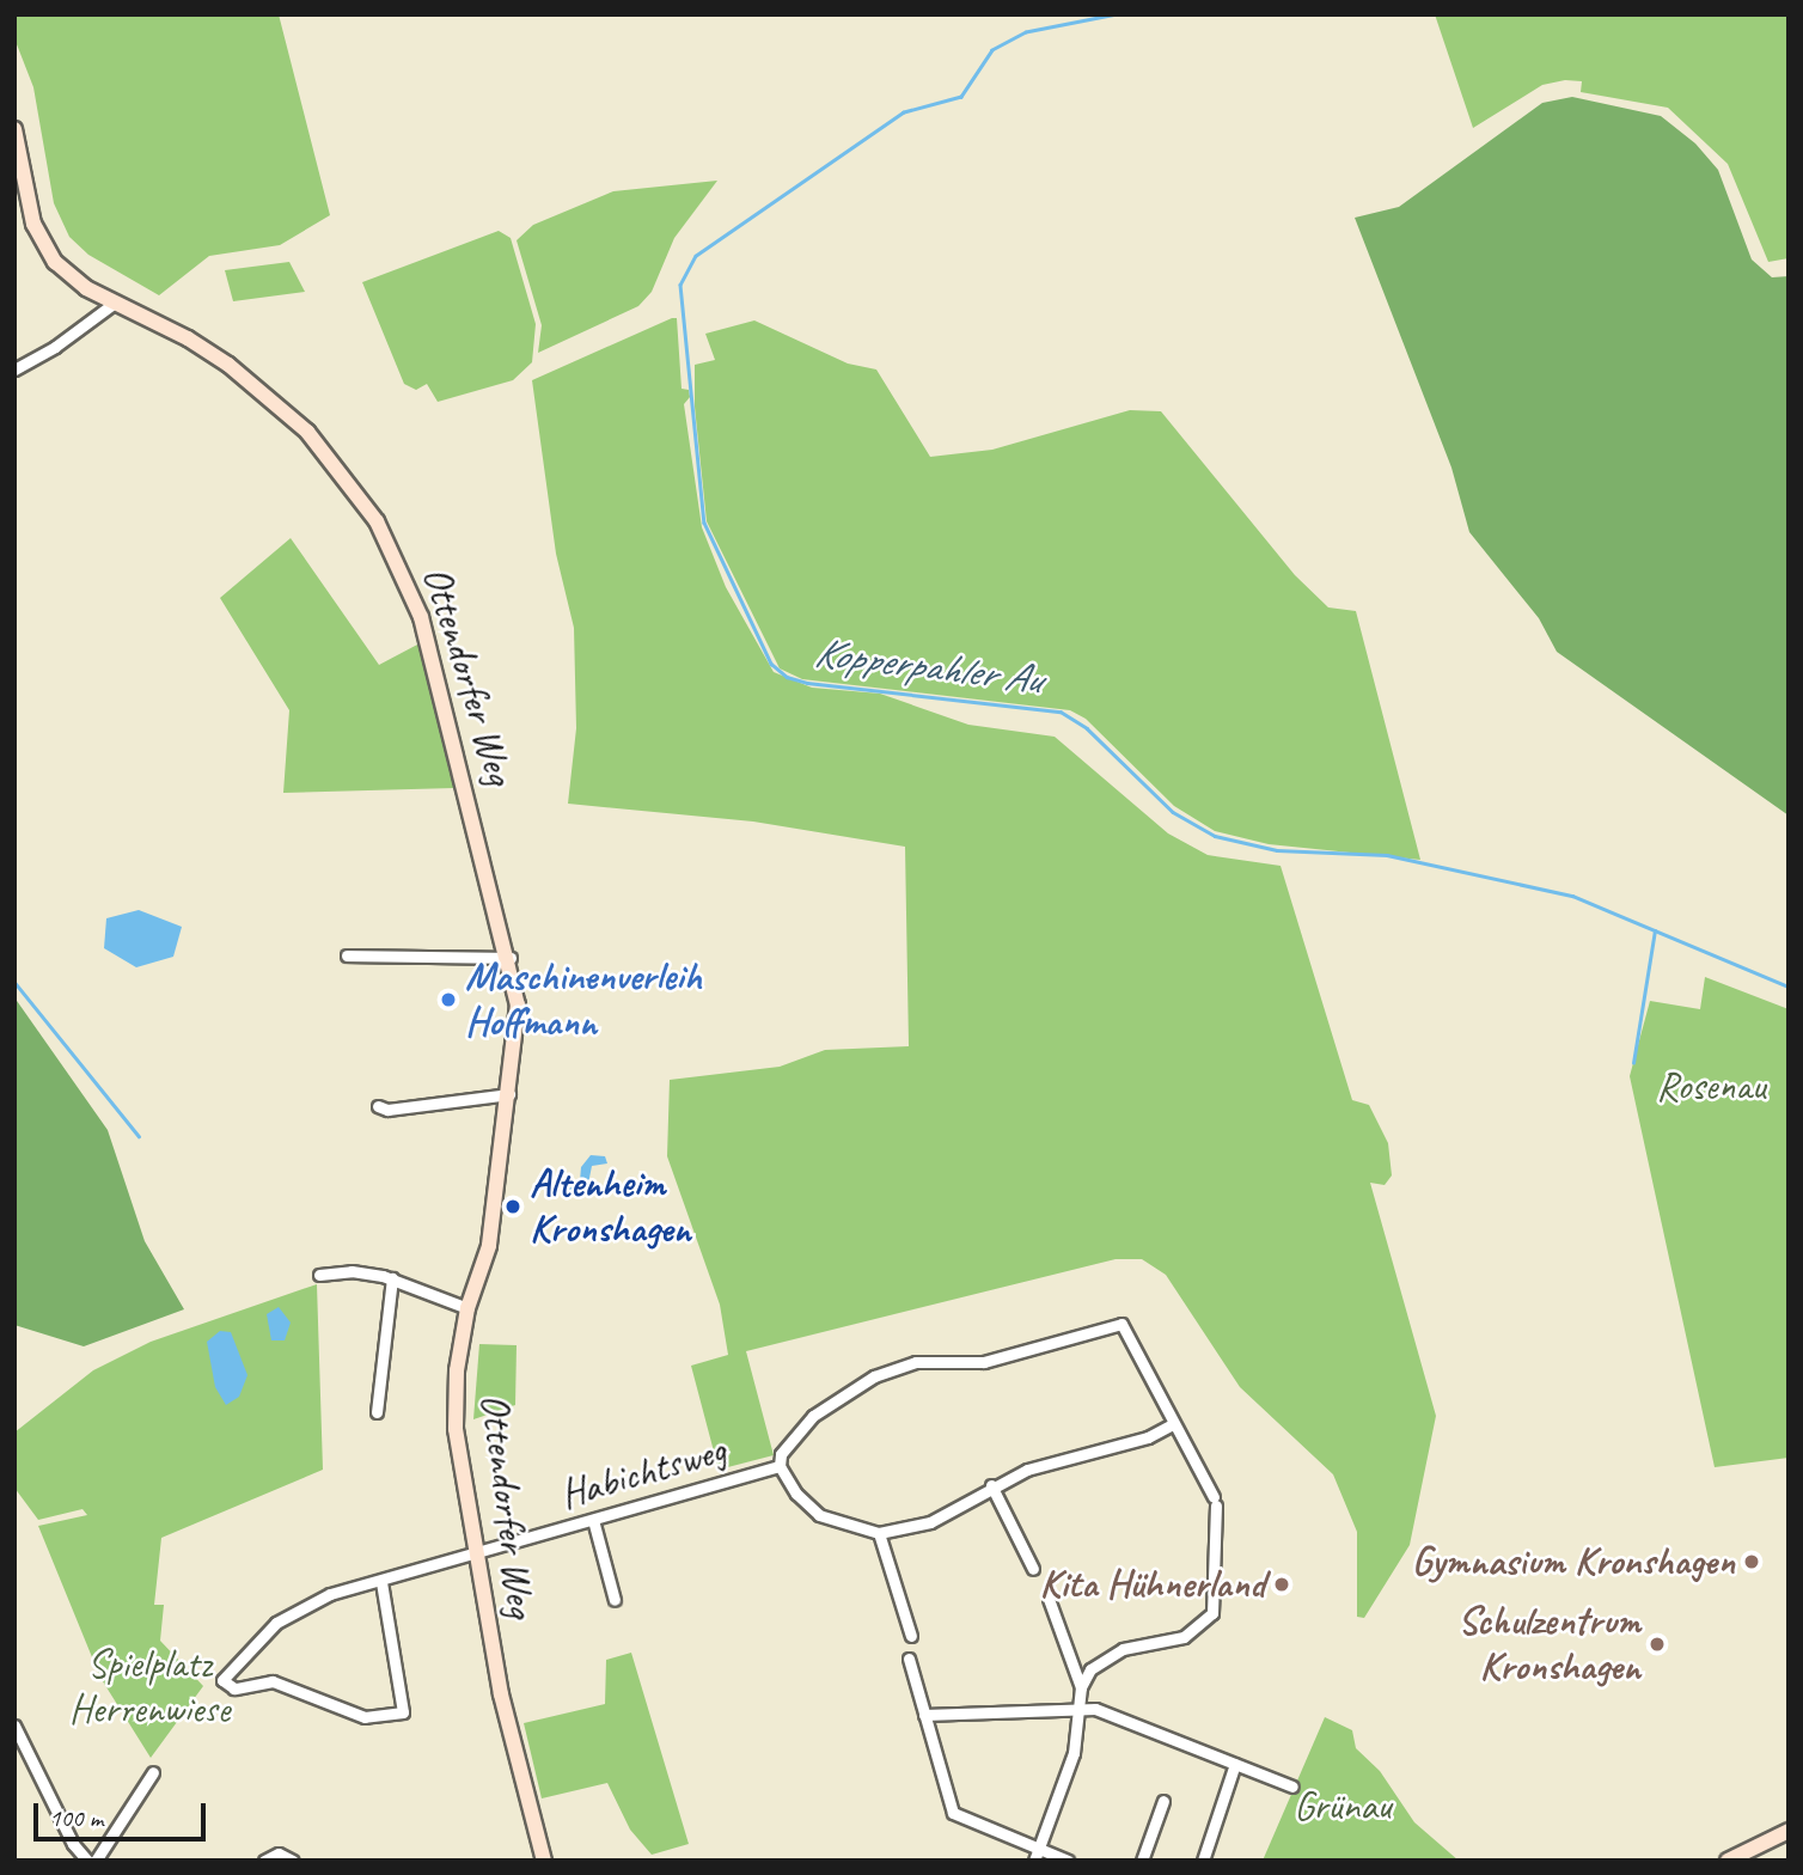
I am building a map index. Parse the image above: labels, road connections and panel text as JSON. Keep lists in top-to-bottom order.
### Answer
{
  "streets": {
    "main road": ["Ottendorfer Weg"],
    "street": ["Habichtsweg"]
  },
  "crossings": [
    ["Ottendorfer Weg", "Habichtsweg"]
  ],
  "water": ["Kopperpahler Au"],
  "parks": ["Rosenau", "Spielplatz Herrenwiese", "Grünau"],
  "places": [
    "Maschinenverleih Hoffmann",
    "Altenheim Kronshagen",
    "Gymnasium Kronshagen",
    "Kita Hühnerland",
    "Schulzentrum Kronshagen"
  ],
  "scale_bar": "100 m"
}
